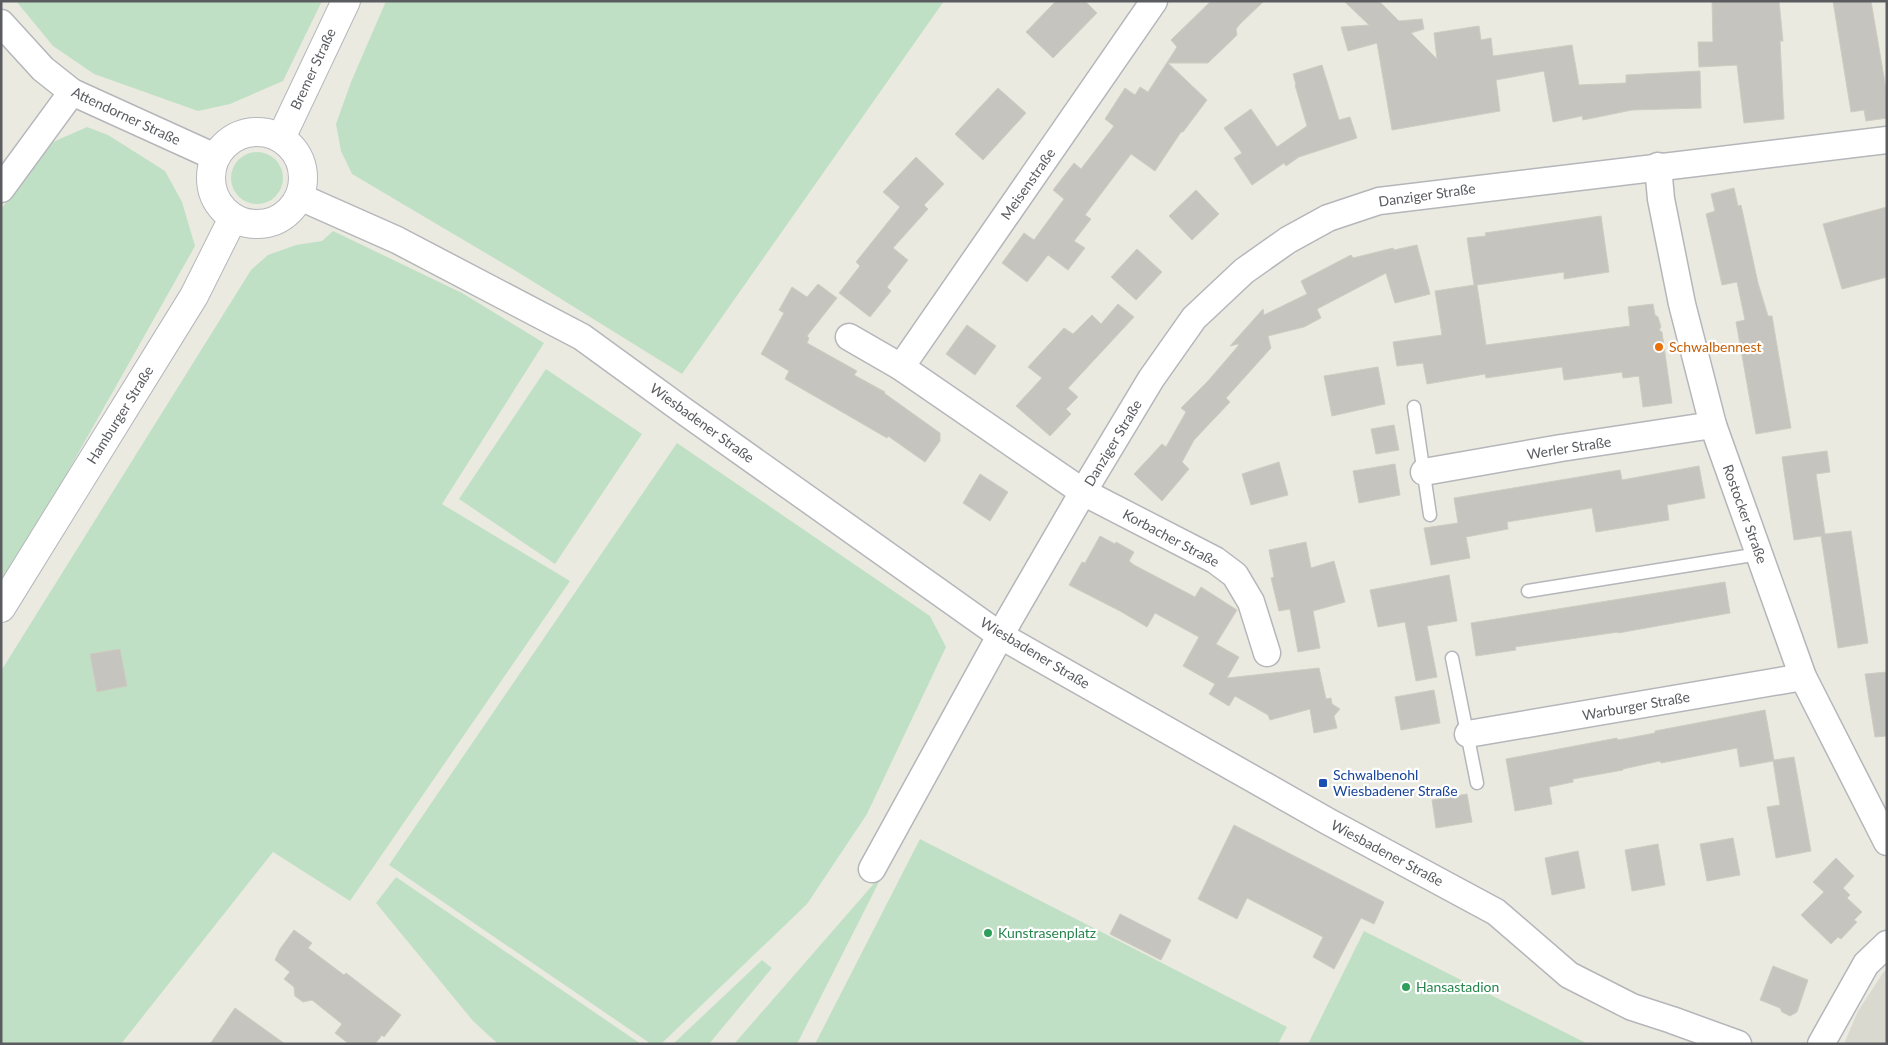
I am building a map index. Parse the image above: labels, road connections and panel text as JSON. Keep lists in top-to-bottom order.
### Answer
{
  "streets": {
    "main road": ["Bremer Straße", "Hamburger Straße"],
    "street": [
      "Attendorner Straße",
      "Meisenstraße",
      "Danziger Straße",
      "Wiesbadener Straße",
      "Werler Straße",
      "Rostocker Straße",
      "Korbacher Straße",
      "Warburger Straße"
    ]
  },
  "crossings": [
    ["Bremer Straße", "Attendorner Straße"],
    ["Bremer Straße", "Hamburger Straße"],
    ["Bremer Straße", "Wiesbadener Straße"],
    ["Attendorner Straße", "Hamburger Straße"],
    ["Attendorner Straße", "Wiesbadener Straße"],
    ["Danziger Straße", "Wiesbadener Straße"],
    ["Danziger Straße", "Rostocker Straße"],
    ["Danziger Straße", "Korbacher Straße"],
    ["Hamburger Straße", "Wiesbadener Straße"],
    ["Werler Straße", "Rostocker Straße"],
    ["Rostocker Straße", "Warburger Straße"]
  ],
  "places": {
    "other": ["Schwalbennest", "Kunstrasenplatz", "Hansastadion"],
    "transit": ["Schwalbenohl Wiesbadener Straße"]
  }
}
